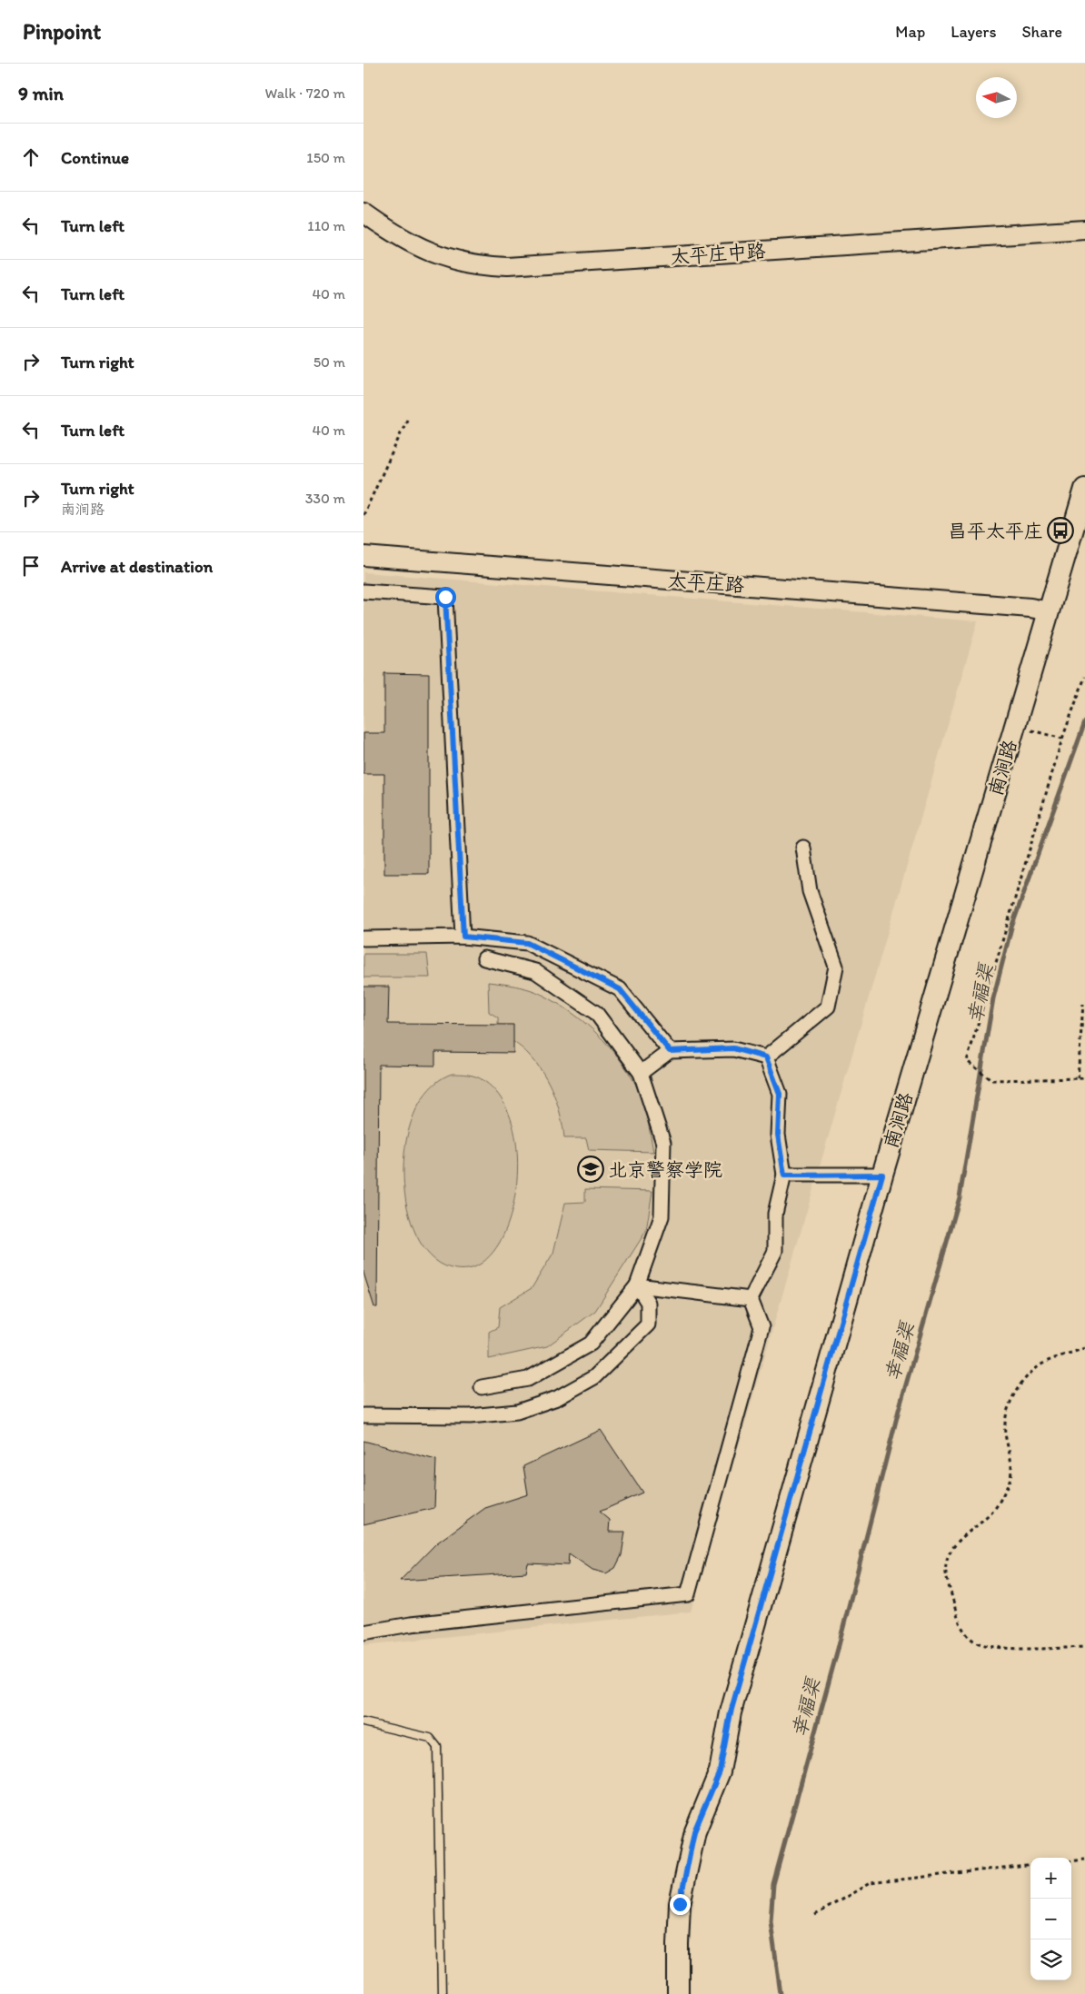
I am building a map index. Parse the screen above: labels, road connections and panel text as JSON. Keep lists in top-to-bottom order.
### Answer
{
  "streets": {
    "main road": ["南涧路"],
    "street": ["太平庄中路", "太平庄路"]
  },
  "crossings": [
    ["太平庄路", "南涧路"]
  ],
  "water": ["幸福渠"],
  "places": {
    "bus stop": ["昌平太平庄"],
    "school or university": ["北京警察学院"]
  },
  "north": "left",
  "page": {
    "header": "Pinpoint",
    "nav": ["Map", "Layers", "Share"],
    "heading": ["9 min", "Walk · 720 m"],
    "list": [
      ["Continue", "150 m"],
      ["Turn left", "110 m"],
      ["Turn left", "40 m"],
      ["Turn right", "50 m"],
      ["Turn left", "40 m"],
      ["Turn right", "南涧路", "330 m"],
      "Arrive at destination"
    ],
    "map_buttons": ["+", "−"]
  }
}
